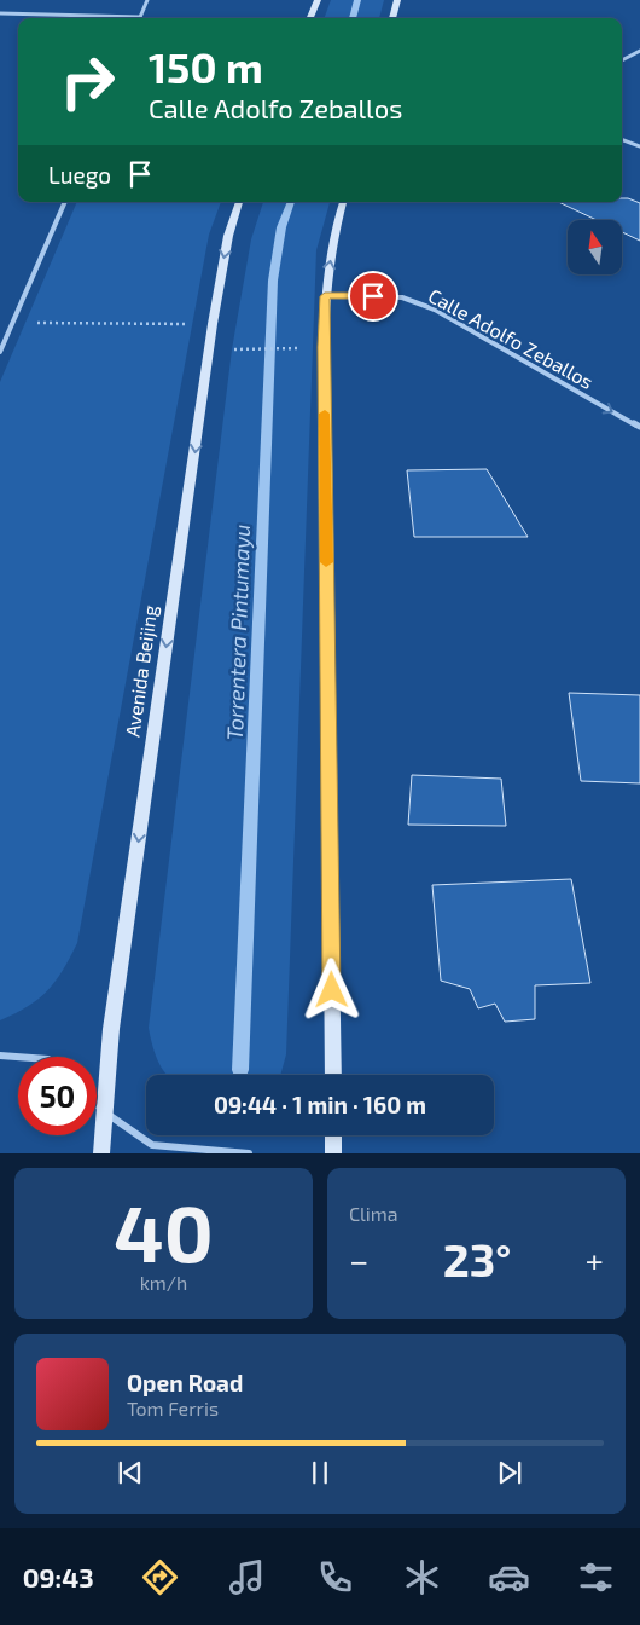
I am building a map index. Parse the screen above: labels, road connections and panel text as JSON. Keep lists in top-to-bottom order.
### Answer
{
  "streets": {
    "main road": ["Avenida Beijing"],
    "street": ["Calle Adolfo Zeballos"]
  },
  "one_way": ["Calle Adolfo Zeballos", "Avenida Beijing"],
  "water": ["Torrentera Pintumayu"],
  "north": "top",
  "page": {
    "turn": ["150 m", "Calle Adolfo Zeballos"],
    "then": "Luego",
    "limit": "50",
    "trip": "09:44 · 1 min · 160 m",
    "tile": [
      ["40", "km/h"],
      "Clima"
    ],
    "heat": ["−", "23°", "+"],
    "song": ["Open Road", "Tom Ferris"],
    "tabs": "09:43"
  }
}
